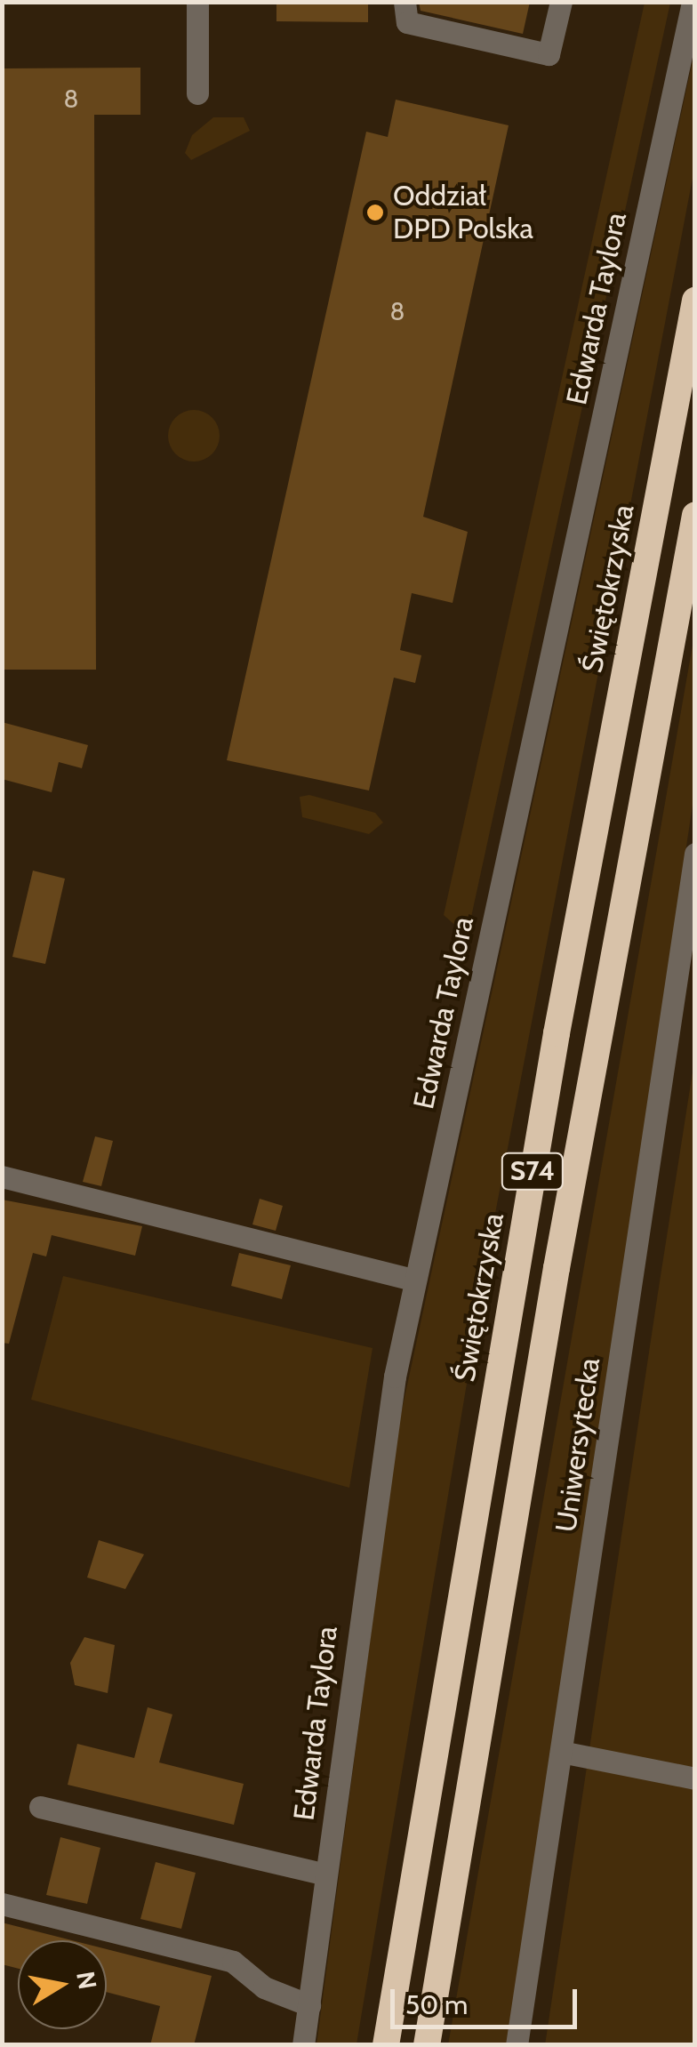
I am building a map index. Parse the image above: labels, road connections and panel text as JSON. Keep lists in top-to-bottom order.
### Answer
{
  "streets": {
    "highway": ["Świętokrzyska", "S74"],
    "street": ["Edwarda Taylora", "Uniwersytecka"]
  },
  "places": ["Oddział DPD Polska"],
  "house_numbers": ["8", "8"],
  "scale_bar": "50 m",
  "north": "right"
}
